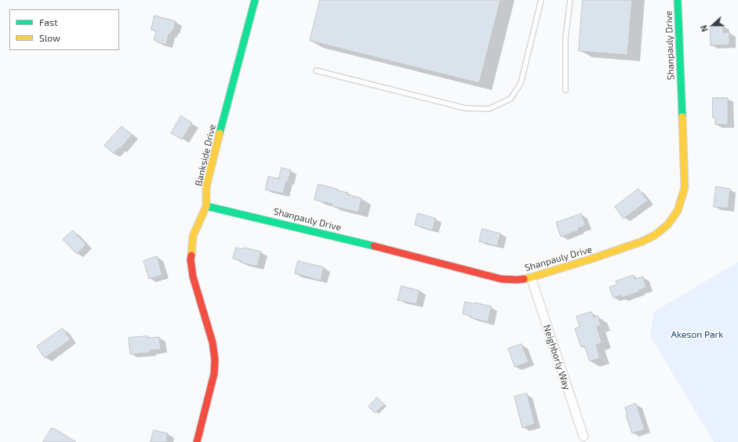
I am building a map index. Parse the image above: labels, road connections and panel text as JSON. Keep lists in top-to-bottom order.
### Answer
{
  "streets": {
    "street": ["Shanpauly Drive", "Bankside Drive", "Neighborly Way"]
  },
  "crossings": [
    ["Shanpauly Drive", "Bankside Drive"],
    ["Shanpauly Drive", "Neighborly Way"]
  ],
  "parks": ["Akeson Park"],
  "legend": ["Fast", "Slow"],
  "north": "left"
}
